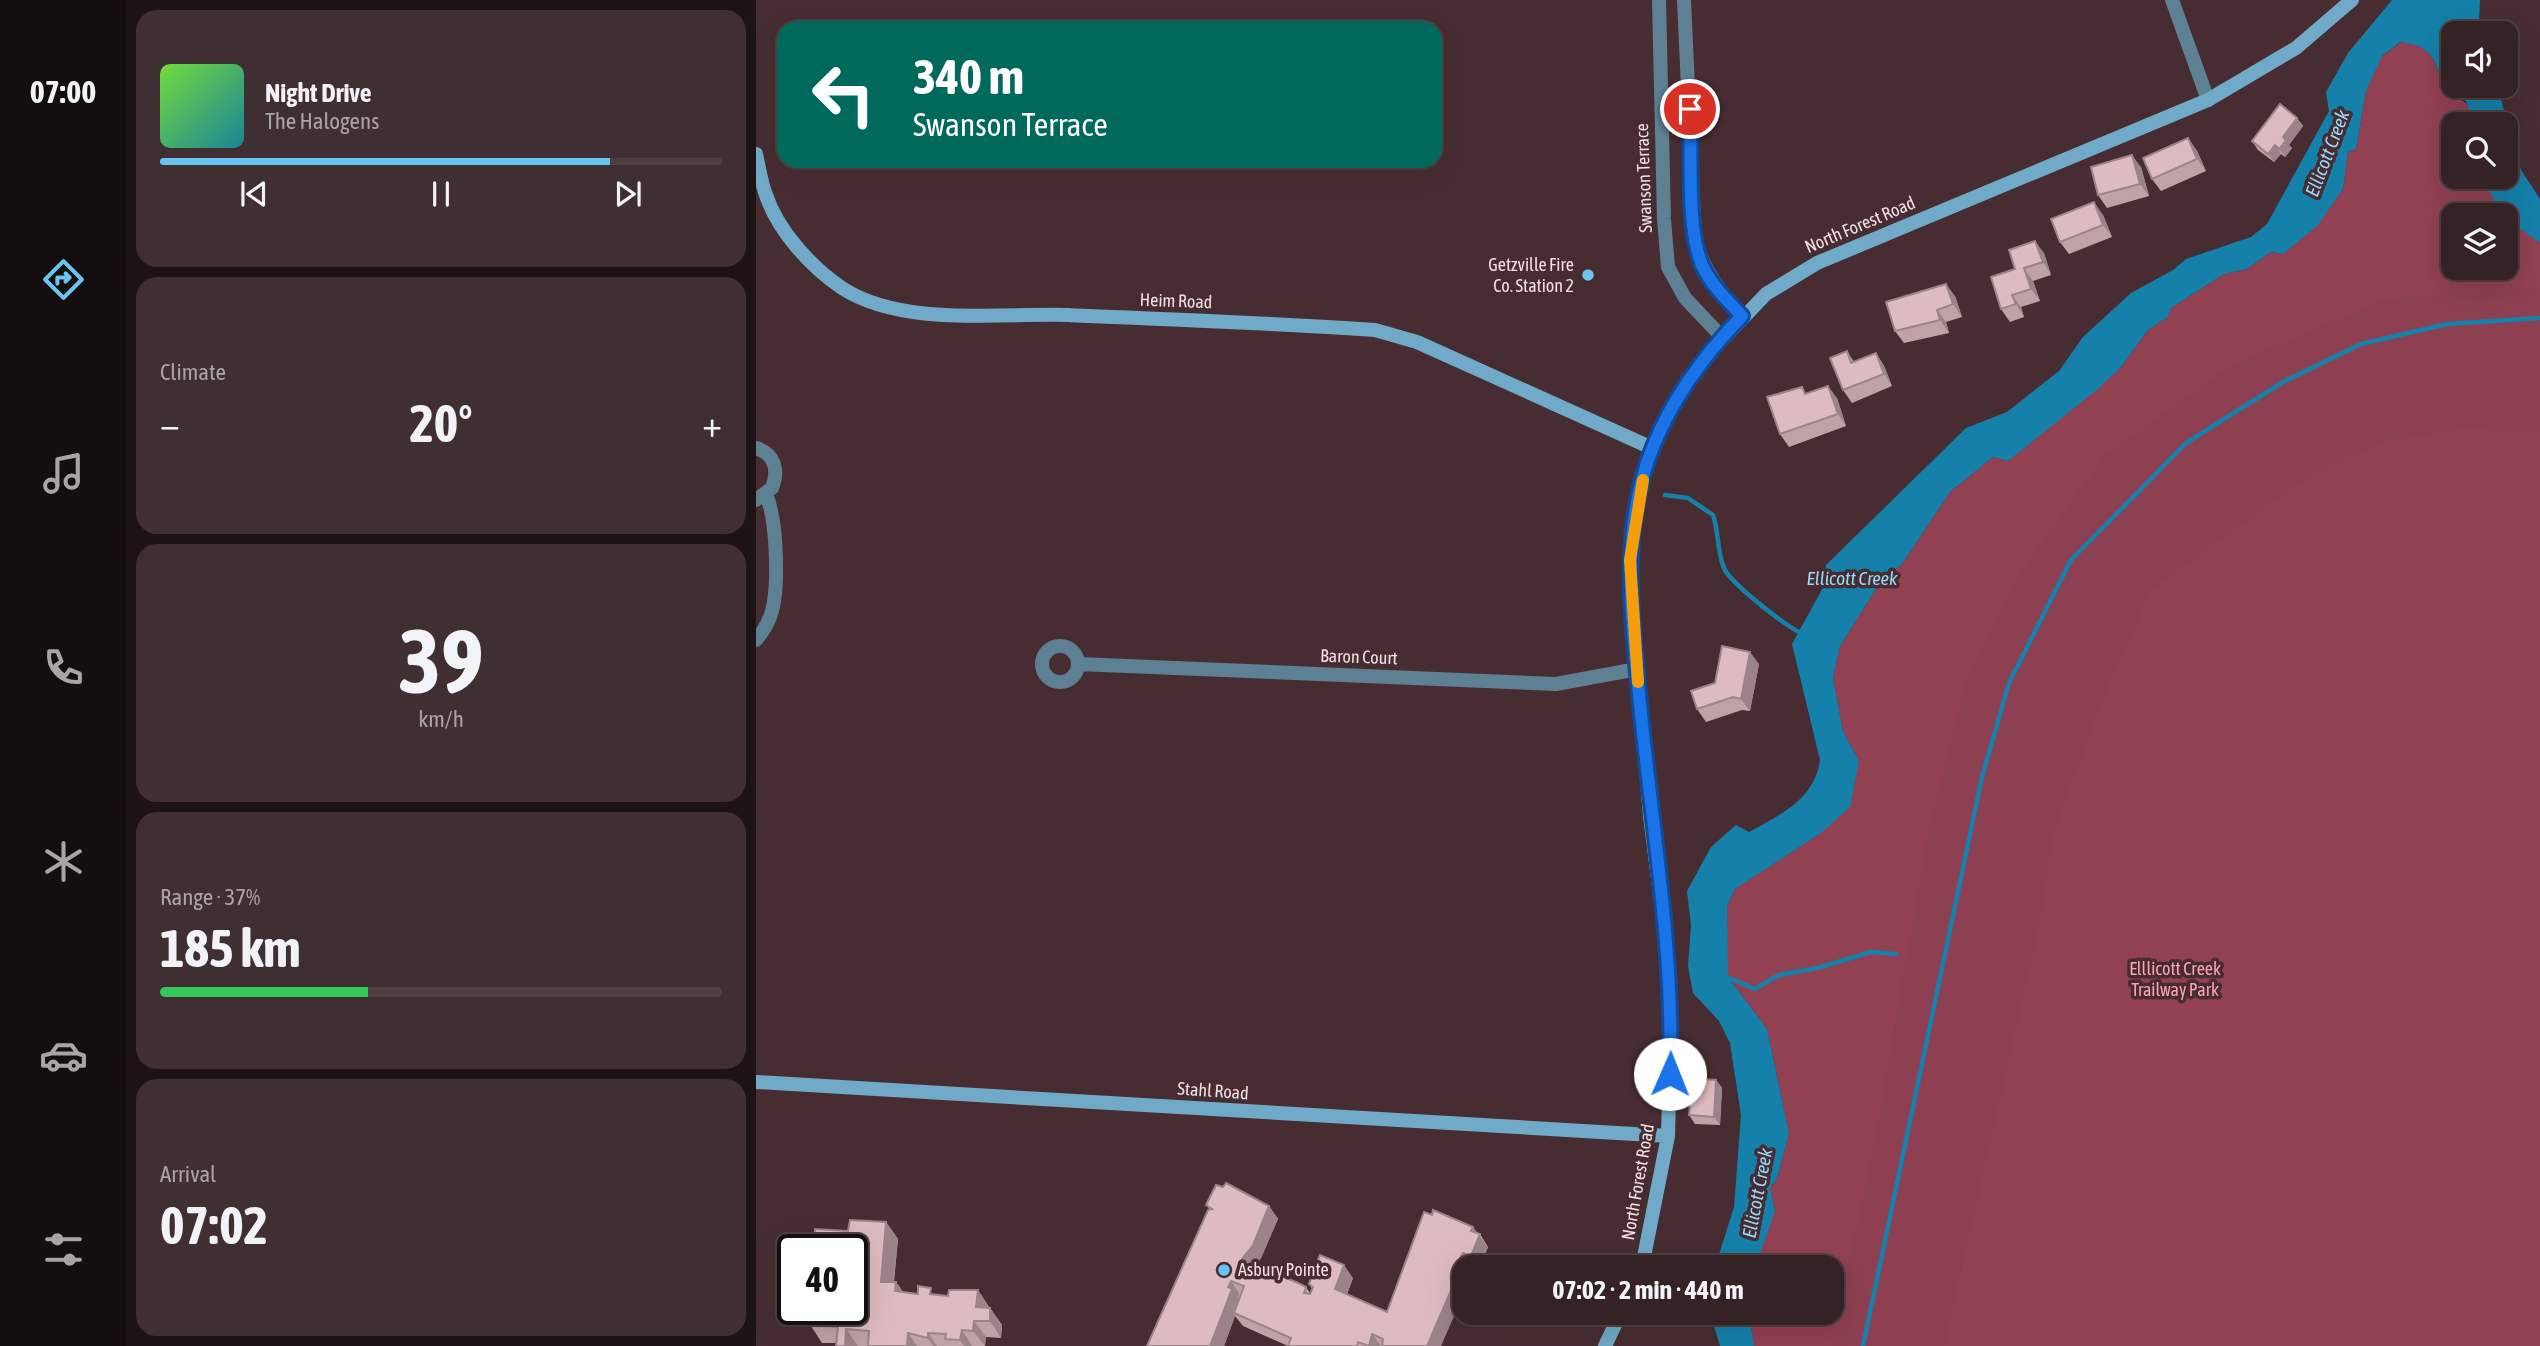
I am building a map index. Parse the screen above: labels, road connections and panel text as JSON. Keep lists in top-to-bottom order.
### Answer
{
  "streets": {
    "street": [
      "Swanson Terrace",
      "North Forest Road",
      "Heim Road",
      "Baron Court",
      "Stahl Road"
    ]
  },
  "crossings": [
    ["Swanson Terrace", "North Forest Road"],
    ["North Forest Road", "Heim Road"],
    ["North Forest Road", "Baron Court"],
    ["North Forest Road", "Stahl Road"]
  ],
  "water": ["Ellicott Creek"],
  "parks": ["Elllicott Creek Trailway Park"],
  "places": ["Getzville Fire Co. Station 2", "Asbury Pointe"],
  "page": {
    "tabs": "07:00",
    "turn": ["340 m", "Swanson Terrace"],
    "song": ["Night Drive", "The Halogens"],
    "tile": [
      "Climate",
      ["39", "km/h"],
      ["Range · 37%", "185 km"],
      ["Arrival", "07:02"]
    ],
    "heat": ["−", "20°", "+"],
    "limit": "40",
    "trip": "07:02 · 2 min · 440 m"
  }
}
